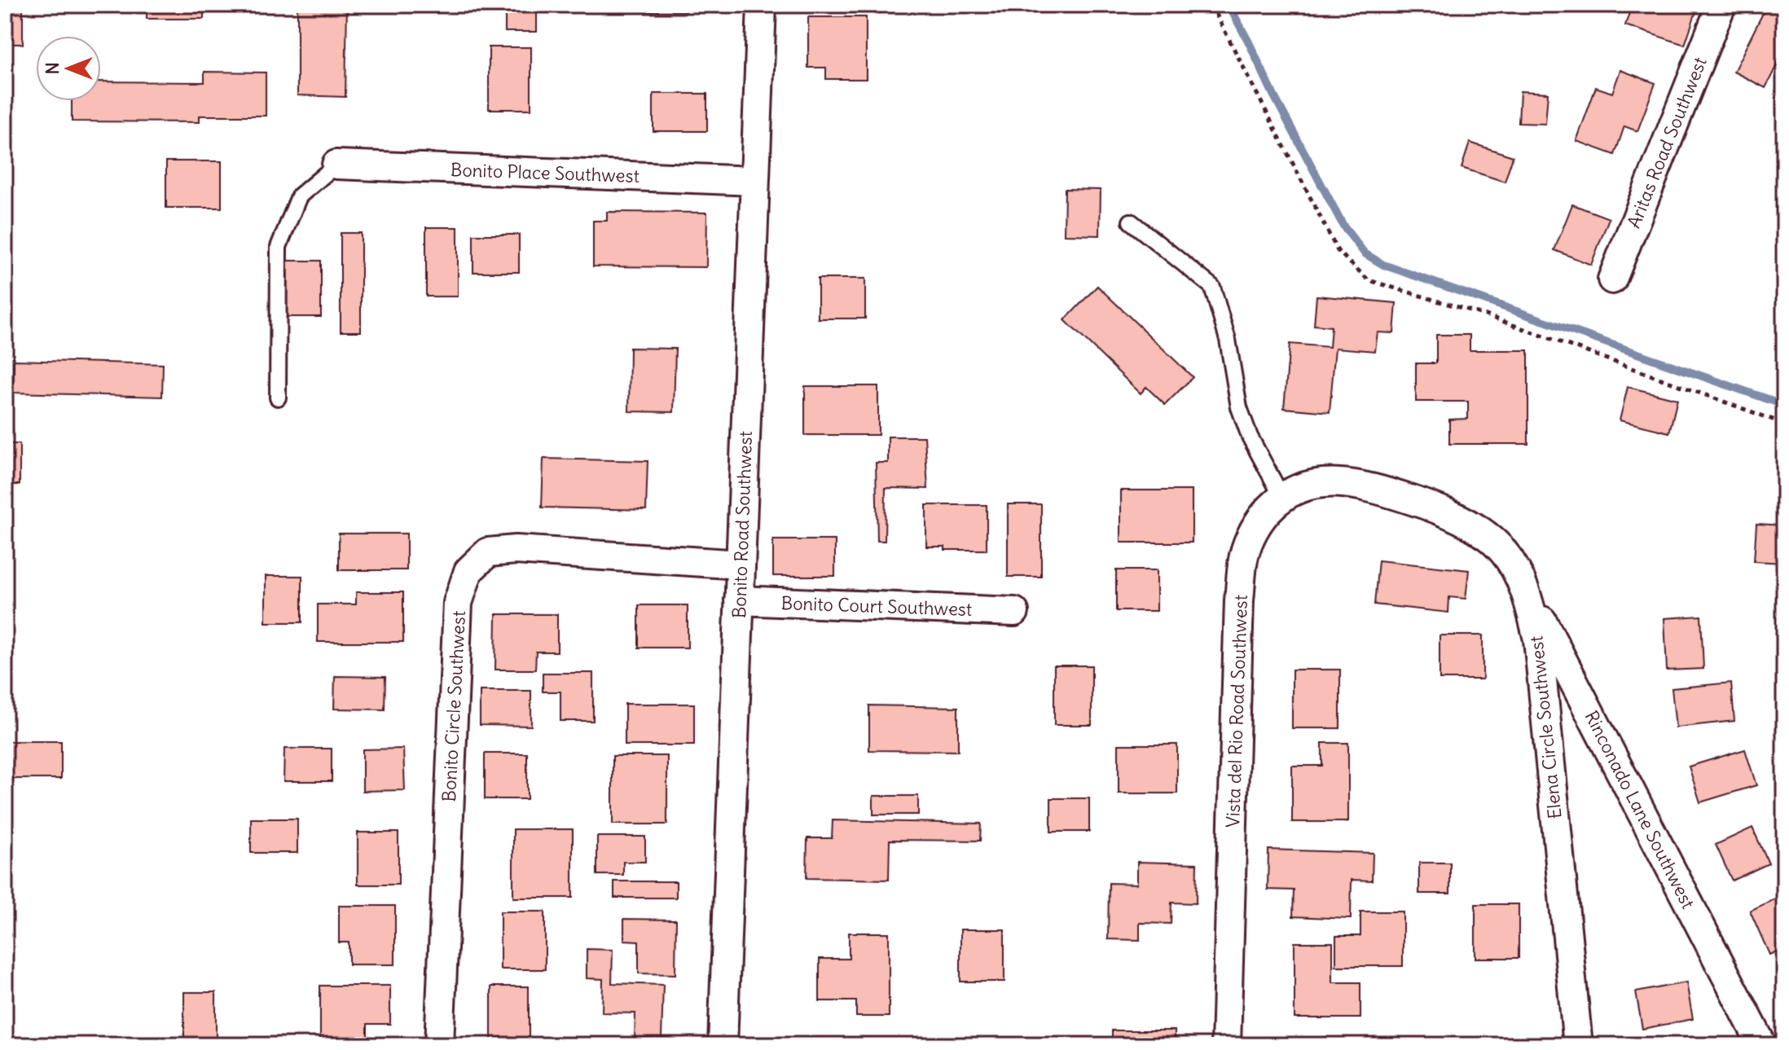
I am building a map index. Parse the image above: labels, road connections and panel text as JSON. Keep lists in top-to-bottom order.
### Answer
{
  "streets": {
    "street": [
      "Aritas Road Southwest",
      "Bonito Place Southwest",
      "Bonito Road Southwest",
      "Bonito Court Southwest",
      "Bonito Circle Southwest",
      "Vista del Rio Road Southwest",
      "Elena Circle Southwest",
      "Rinconado Lane Southwest"
    ]
  },
  "crossings": [
    ["Bonito Place Southwest", "Bonito Road Southwest"],
    ["Bonito Road Southwest", "Bonito Court Southwest"],
    ["Bonito Road Southwest", "Bonito Circle Southwest"],
    ["Vista del Rio Road Southwest", "Elena Circle Southwest"],
    ["Elena Circle Southwest", "Rinconado Lane Southwest"]
  ],
  "north": "left"
}
